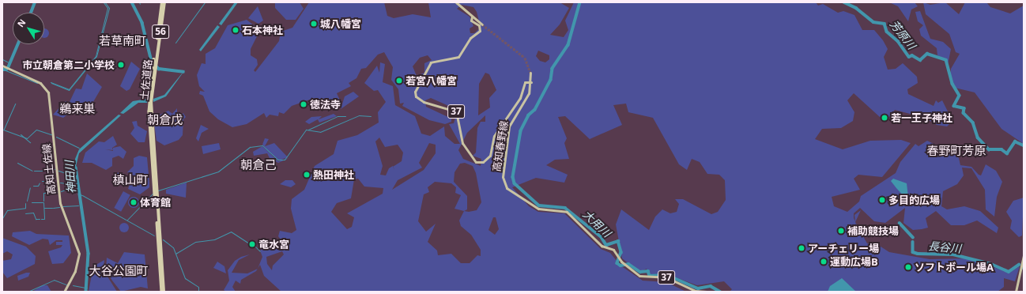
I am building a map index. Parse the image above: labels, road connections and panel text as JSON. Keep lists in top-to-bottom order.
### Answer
{
  "streets": {
    "highway": ["56", "土佐道路"],
    "main road": ["37", "高知春野線", "高知土佐線"]
  },
  "districts": [
    "若草南町",
    "鵜来巣",
    "朝倉戊",
    "春野町芳原",
    "朝倉己",
    "槙山町",
    "大谷公園町"
  ],
  "water": [
    "芳原川",
    "神田川",
    "大用川",
    "長谷川"
  ],
  "places": [
    "城八幡宮",
    "石本神社",
    "市立朝倉第二小学校",
    "若宮八幡宮",
    "徳法寺",
    "若一王子神社",
    "熱田神社",
    "多目的広場",
    "体育館",
    "補助競技場",
    "竜水宮",
    "アーチェリー場",
    "運動広場B",
    "ソフトボール場A"
  ],
  "north": "top left"
}
